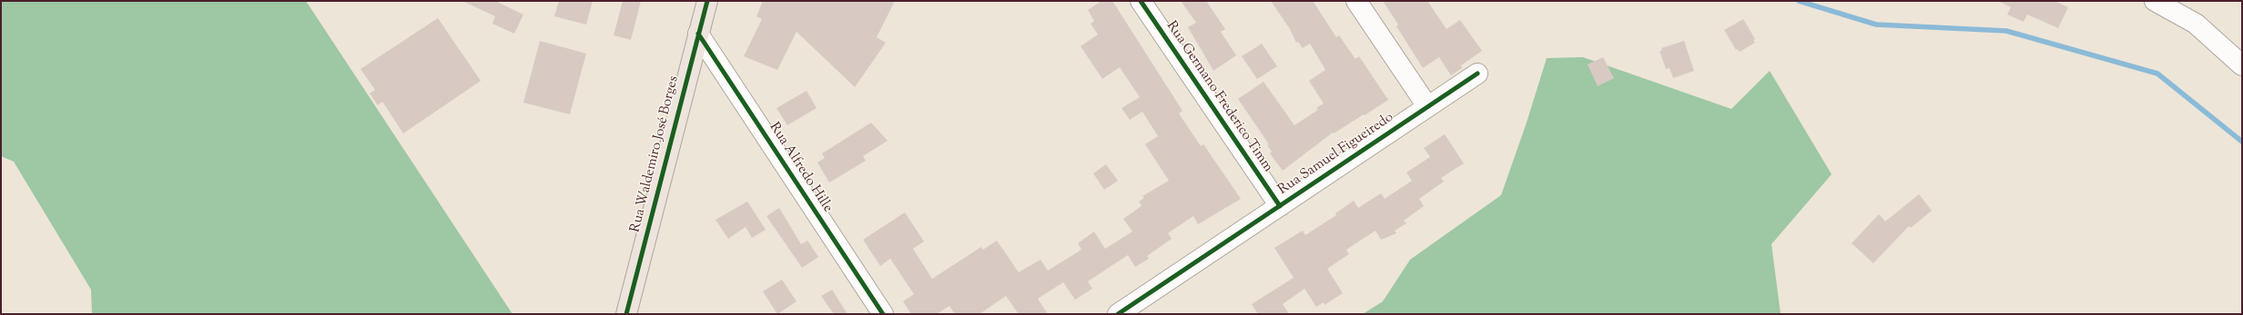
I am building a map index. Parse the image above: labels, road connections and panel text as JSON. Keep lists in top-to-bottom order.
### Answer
{
  "streets": {
    "main road": ["Rua Waldemiro José Borges"],
    "street": ["Rua Germano Frederico Timm", "Rua Samuel Figueiredo", "Rua Alfredo Hille"]
  },
  "crossings": [
    ["Rua Germano Frederico Timm", "Rua Samuel Figueiredo"],
    ["Rua Waldemiro José Borges", "Rua Alfredo Hille"]
  ]
}
